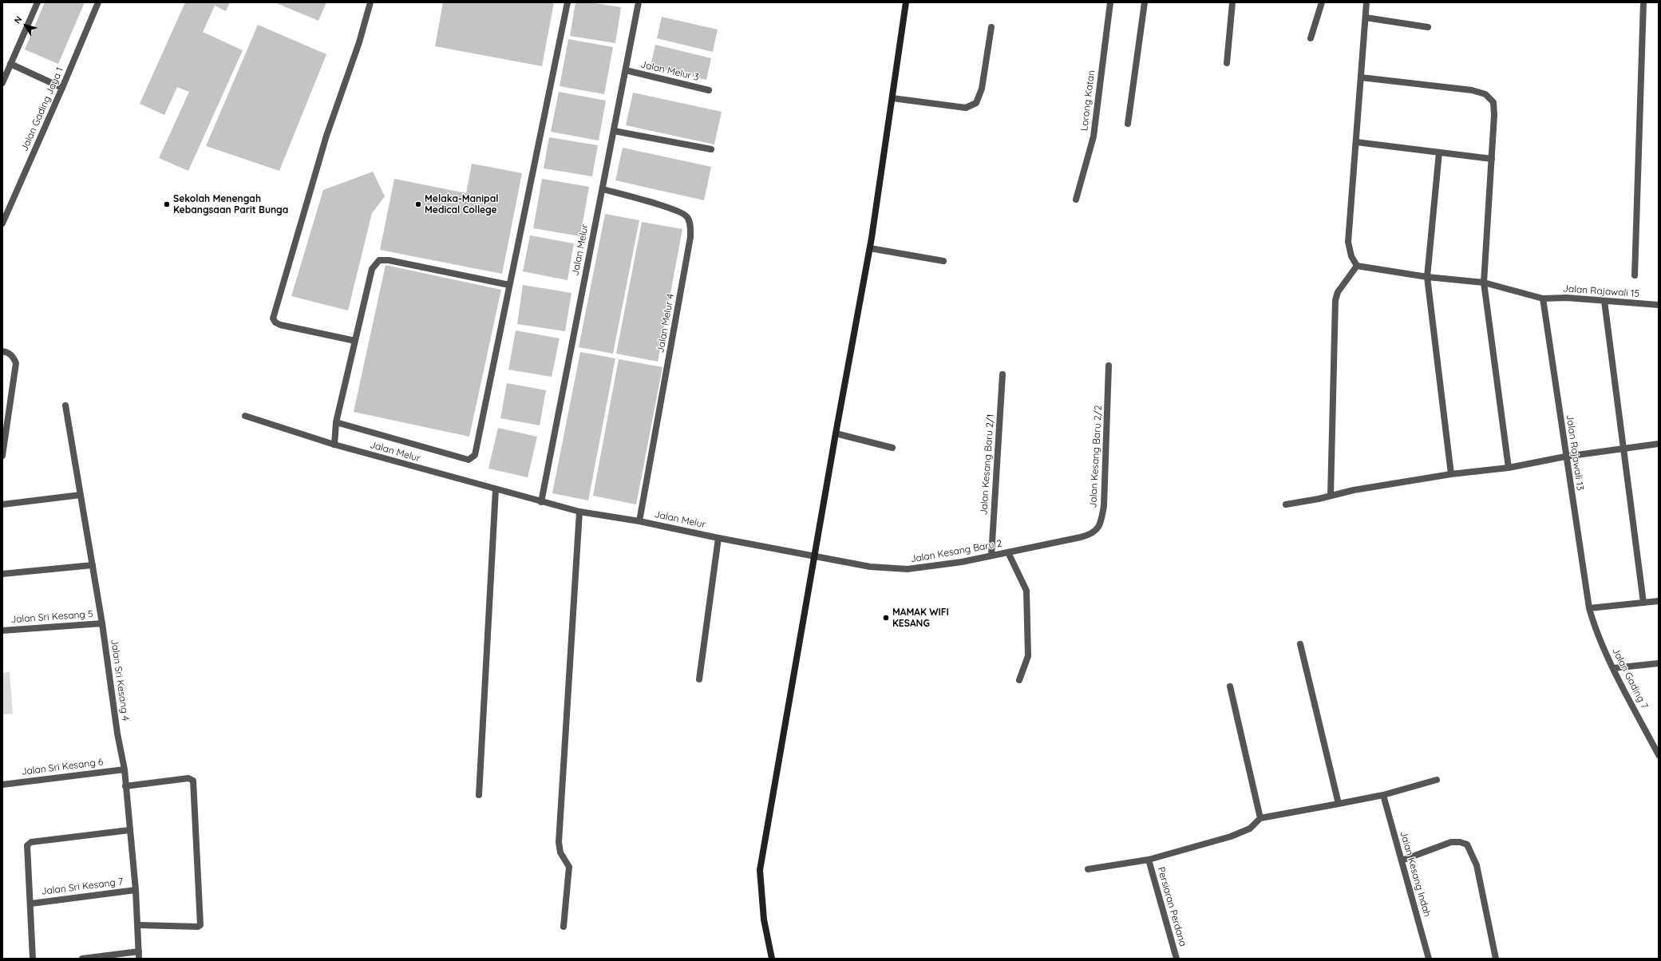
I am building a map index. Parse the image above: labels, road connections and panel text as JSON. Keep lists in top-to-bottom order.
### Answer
{
  "streets": {
    "street": [
      "Jalan Melur 3",
      "Lorong Katan",
      "Jalan Gading Jaya 1",
      "Jalan Melur",
      "Jalan Rajawali 15",
      "Jalan Melur 4",
      "Jalan Rajawali 13",
      "Jalan Kesang Baru 2/2",
      "Jalan Kesang Baru 2/1",
      "Jalan Kesang Baru 2",
      "Jalan Sri Kesang 5",
      "Jalan Gading 7",
      "Jalan Sri Kesang 4",
      "Jalan Sri Kesang 6",
      "Jalan Kesang Indah",
      "Jalan Sri Kesang 7",
      "Persiaran Perdana"
    ]
  },
  "crossings": [
    ["Jalan Melur 3", "Jalan Melur"],
    ["Jalan Melur", "Jalan Melur 4"],
    ["Jalan Melur", "Jalan Kesang Baru 2"],
    ["Jalan Rajawali 15", "Jalan Rajawali 13"],
    ["Jalan Rajawali 13", "Jalan Gading 7"],
    ["Jalan Kesang Baru 2/2", "Jalan Kesang Baru 2"],
    ["Jalan Kesang Baru 2/1", "Jalan Kesang Baru 2"],
    ["Jalan Sri Kesang 5", "Jalan Sri Kesang 4"],
    ["Jalan Sri Kesang 4", "Jalan Sri Kesang 6"],
    ["Jalan Sri Kesang 4", "Jalan Sri Kesang 7"]
  ],
  "places": ["Sekolah Menengah Kebangsaan Parit Bunga", "Melaka-Manipal Medical College", "MAMAK WIFI KESANG"],
  "north": "top left"
}
